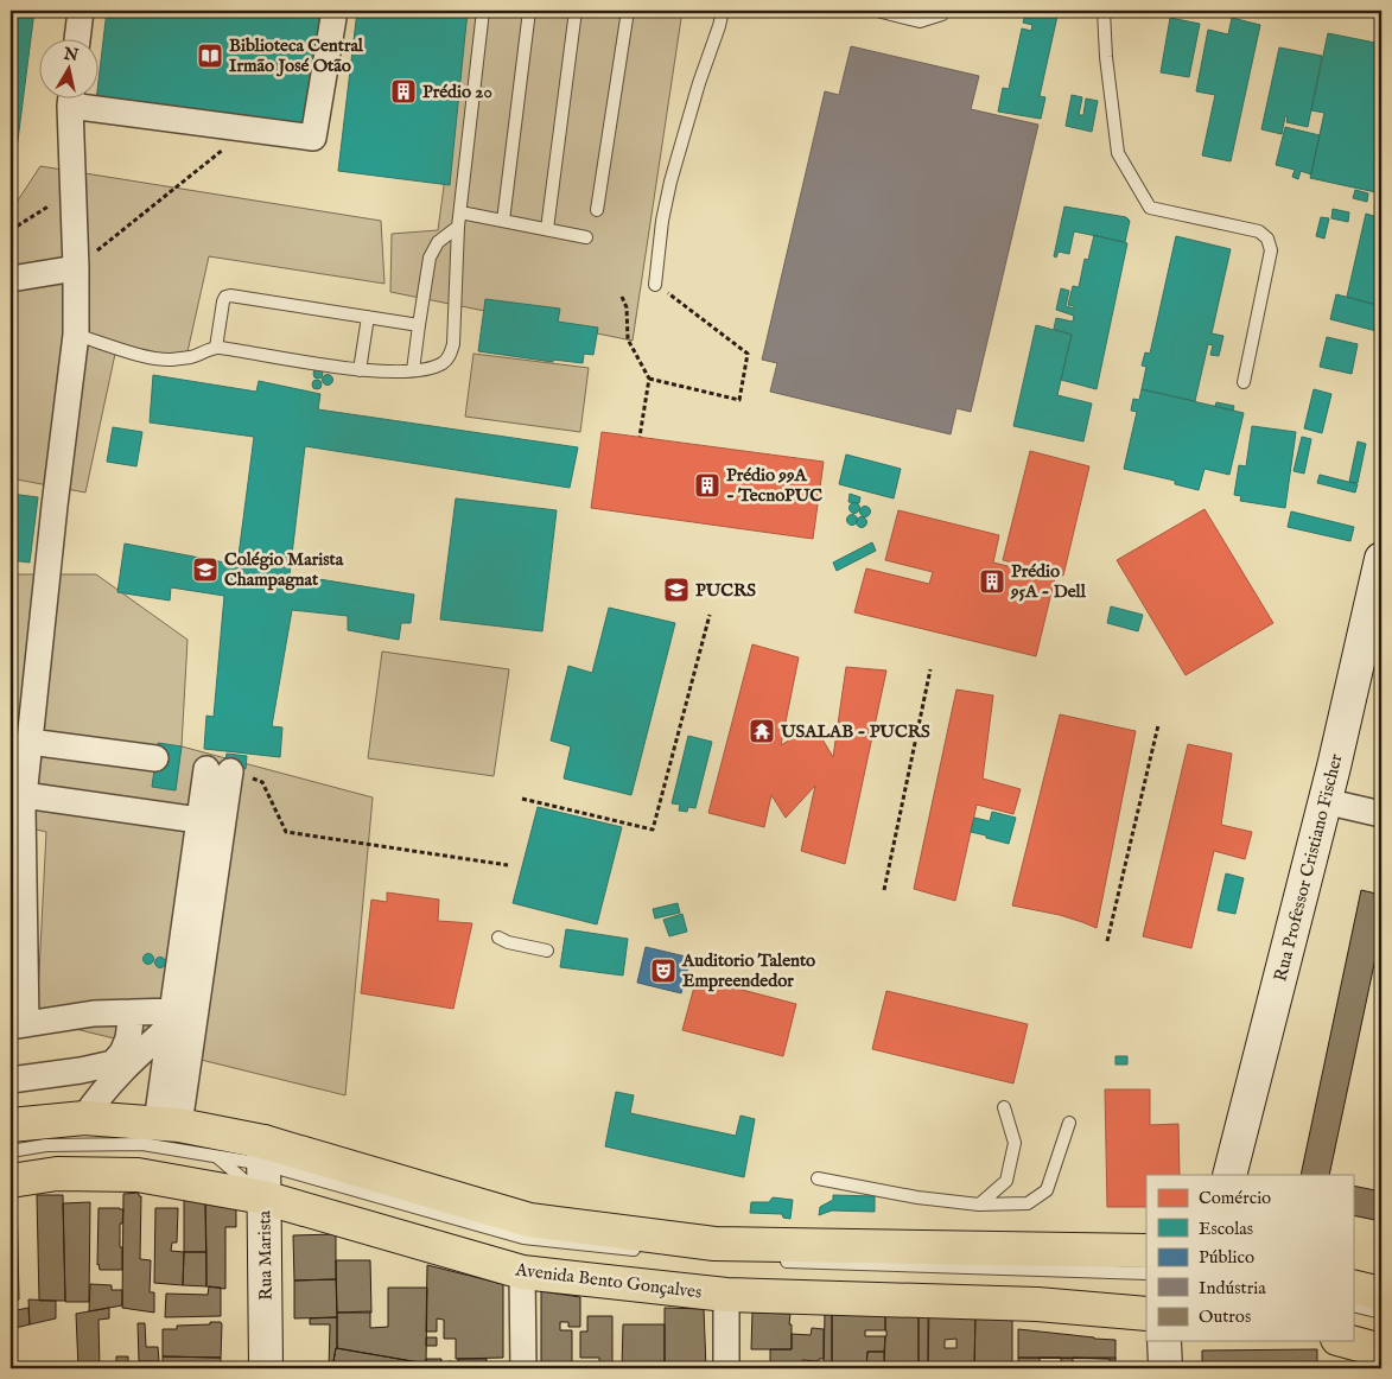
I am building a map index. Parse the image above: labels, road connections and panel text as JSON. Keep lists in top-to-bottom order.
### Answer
{
  "streets": {
    "main road": ["Rua Professor Cristiano Fischer", "Rua Marista", "Avenida Bento Gonçalves"]
  },
  "crossings": [
    ["Rua Marista", "Avenida Bento Gonçalves"]
  ],
  "places": {
    "library": ["Biblioteca Central Irmão José Otão"],
    "building": ["Prédio 20", "Prédio 99A - TecnoPUC", "Prédio 95A - Dell"],
    "school or university": ["Colégio Marista Champagnat", "PUCRS"],
    "temple": ["USALAB - PUCRS"],
    "theatre": ["Auditorio Talento Empreendedor"]
  },
  "legend": [
    "Comércio",
    "Escolas",
    "Público",
    "Indústria",
    "Outros"
  ],
  "north": "top"
}
